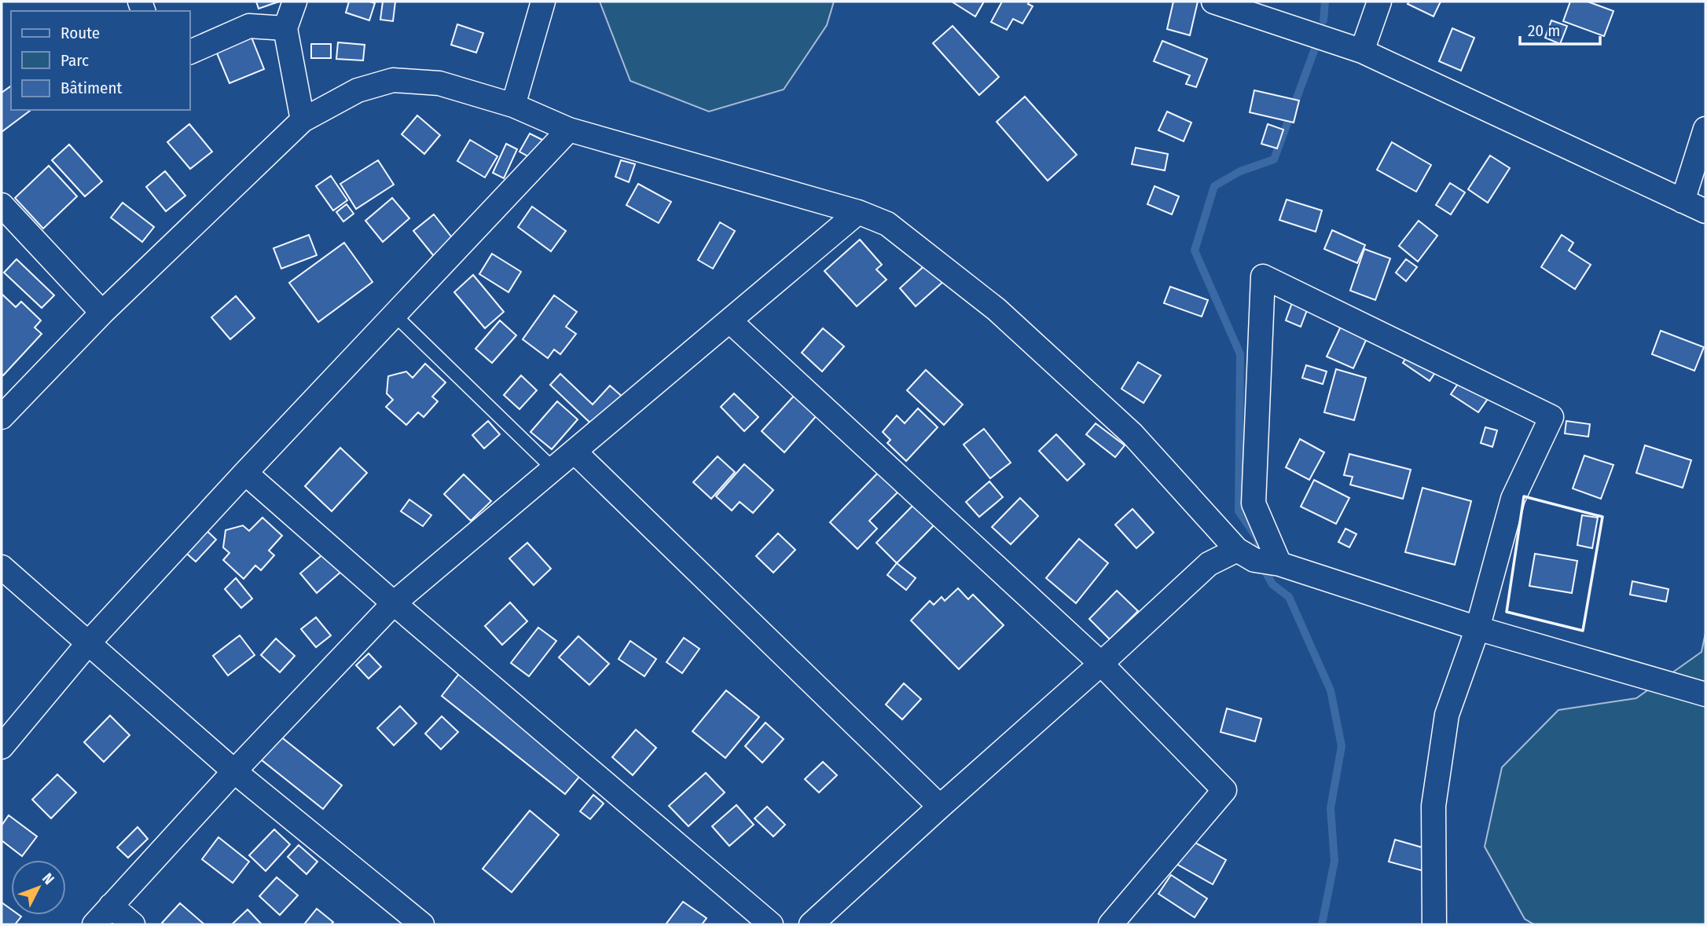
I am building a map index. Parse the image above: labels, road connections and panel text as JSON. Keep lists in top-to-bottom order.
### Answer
{
  "legend": ["Route", "Parc", "Bâtiment"],
  "scale_bar": "20 m",
  "north": "top right"
}
